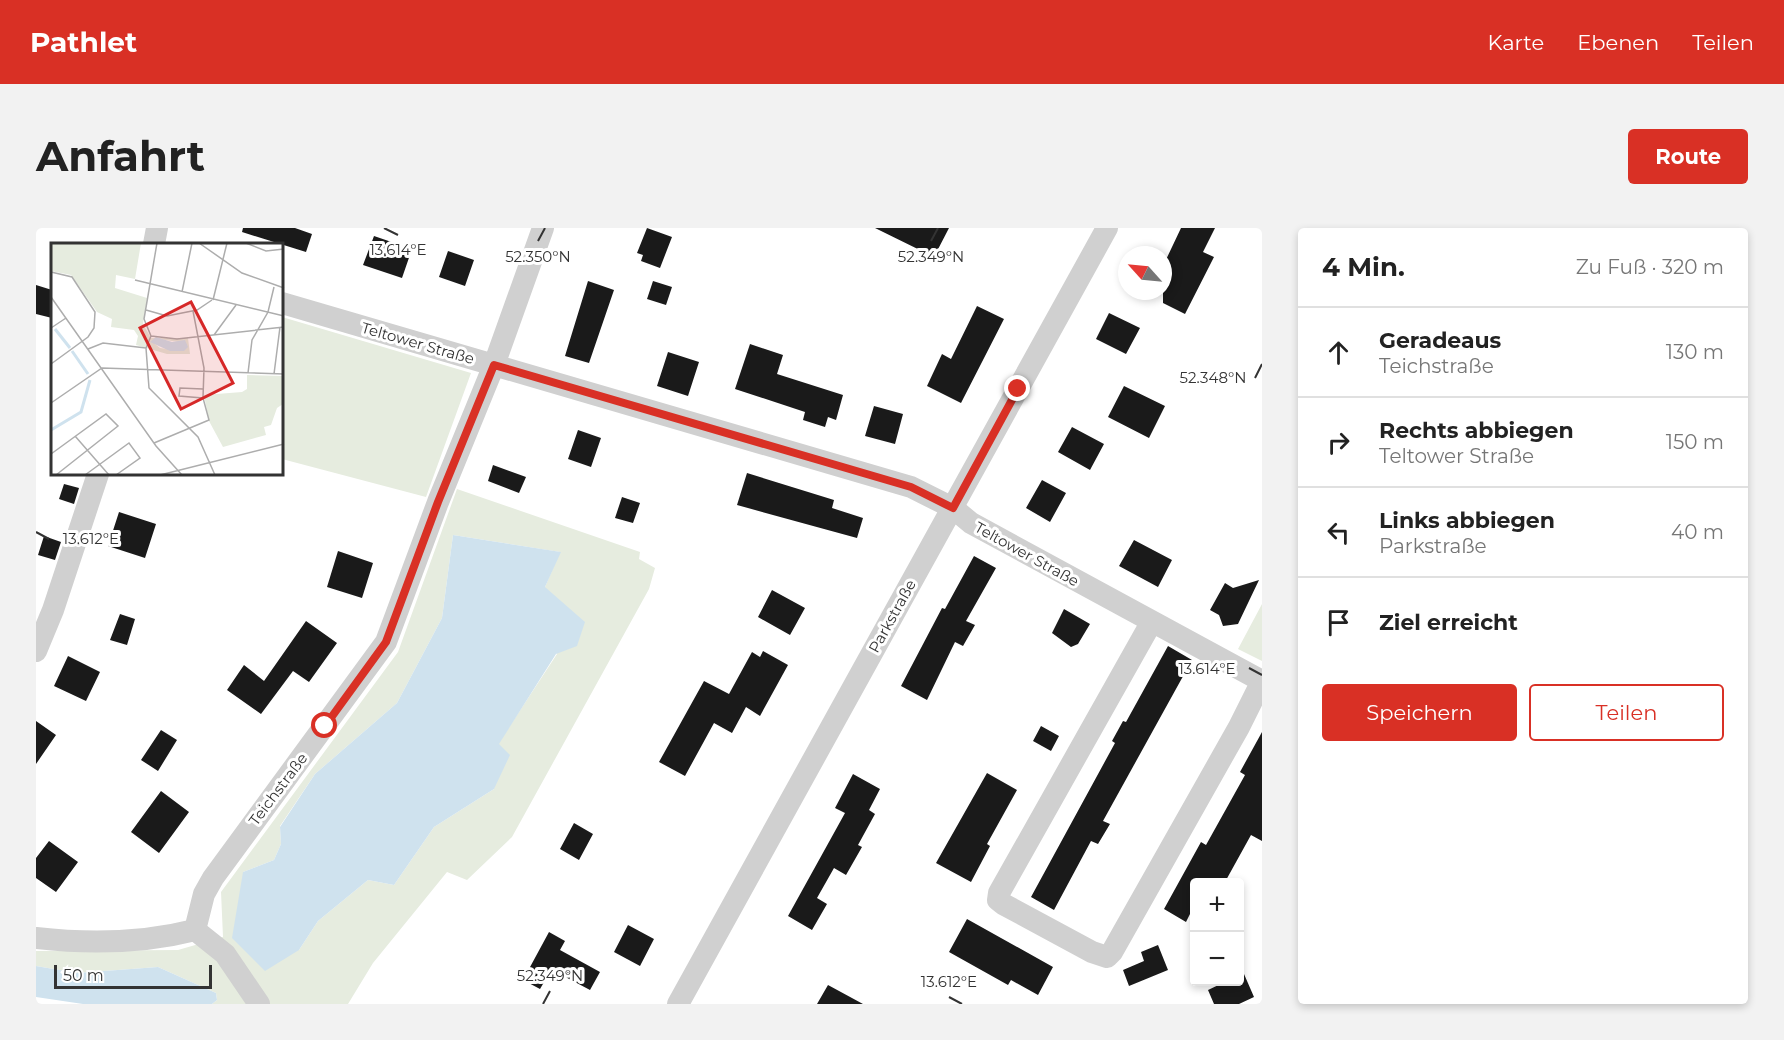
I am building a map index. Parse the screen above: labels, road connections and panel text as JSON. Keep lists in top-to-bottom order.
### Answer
{
  "streets": {
    "street": ["Teltower Straße", "Parkstraße", "Teichstraße"]
  },
  "crossings": [
    ["Teltower Straße", "Parkstraße"],
    ["Teltower Straße", "Teichstraße"]
  ],
  "scale_bar": "50 m",
  "north": "top left",
  "page": {
    "header": "Pathlet",
    "nav": ["Karte", "Ebenen", "Teilen"],
    "buttons": [
      "Route",
      ["Speichern", "Teilen"]
    ],
    "title": "Anfahrt",
    "heading": ["4 Min.", "Zu Fuß · 320 m"],
    "list": [
      ["Geradeaus", "Teichstraße", "130 m"],
      ["Rechts abbiegen", "Teltower Straße", "150 m"],
      ["Links abbiegen", "Parkstraße", "40 m"],
      "Ziel erreicht"
    ],
    "map_buttons": ["+", "−"],
    "scale": "50 m"
  },
  "coordinates": [
    "13.614°E",
    "52.350°N",
    "52.349°N",
    "52.348°N",
    "13.612°E"
  ]
}
